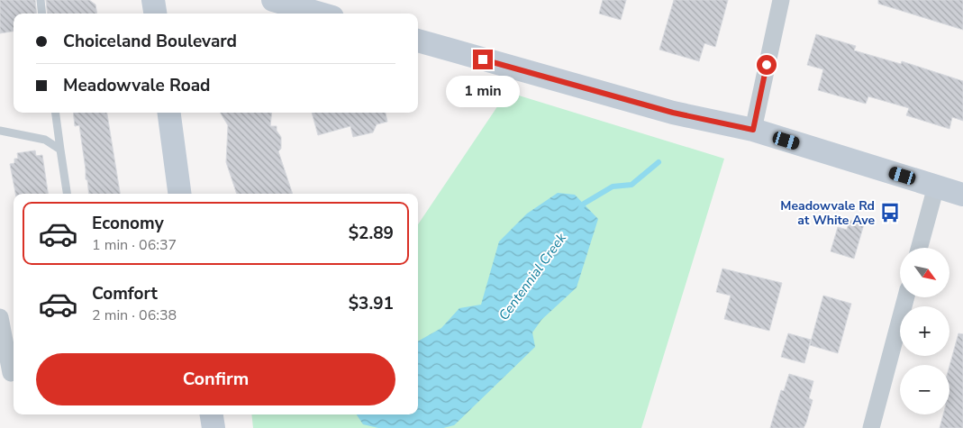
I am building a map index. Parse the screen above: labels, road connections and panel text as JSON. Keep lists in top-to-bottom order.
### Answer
{
  "water": ["Centennial Creek"],
  "places": {
    "bus stop": ["Meadowvale Rd at White Ave"]
  },
  "north": "bottom right",
  "page": {
    "banner": ["Choiceland Boulevard", "Meadowvale Road"],
    "bubble": "1 min",
    "list": [
      {
        "name": "Economy",
        "note": "1 min · 06:37",
        "value": "$2.89"
      },
      {
        "name": "Comfort",
        "note": "2 min · 06:38",
        "value": "$3.91"
      }
    ],
    "map_buttons": ["+", "−"],
    "buttons": "Confirm"
  }
}
